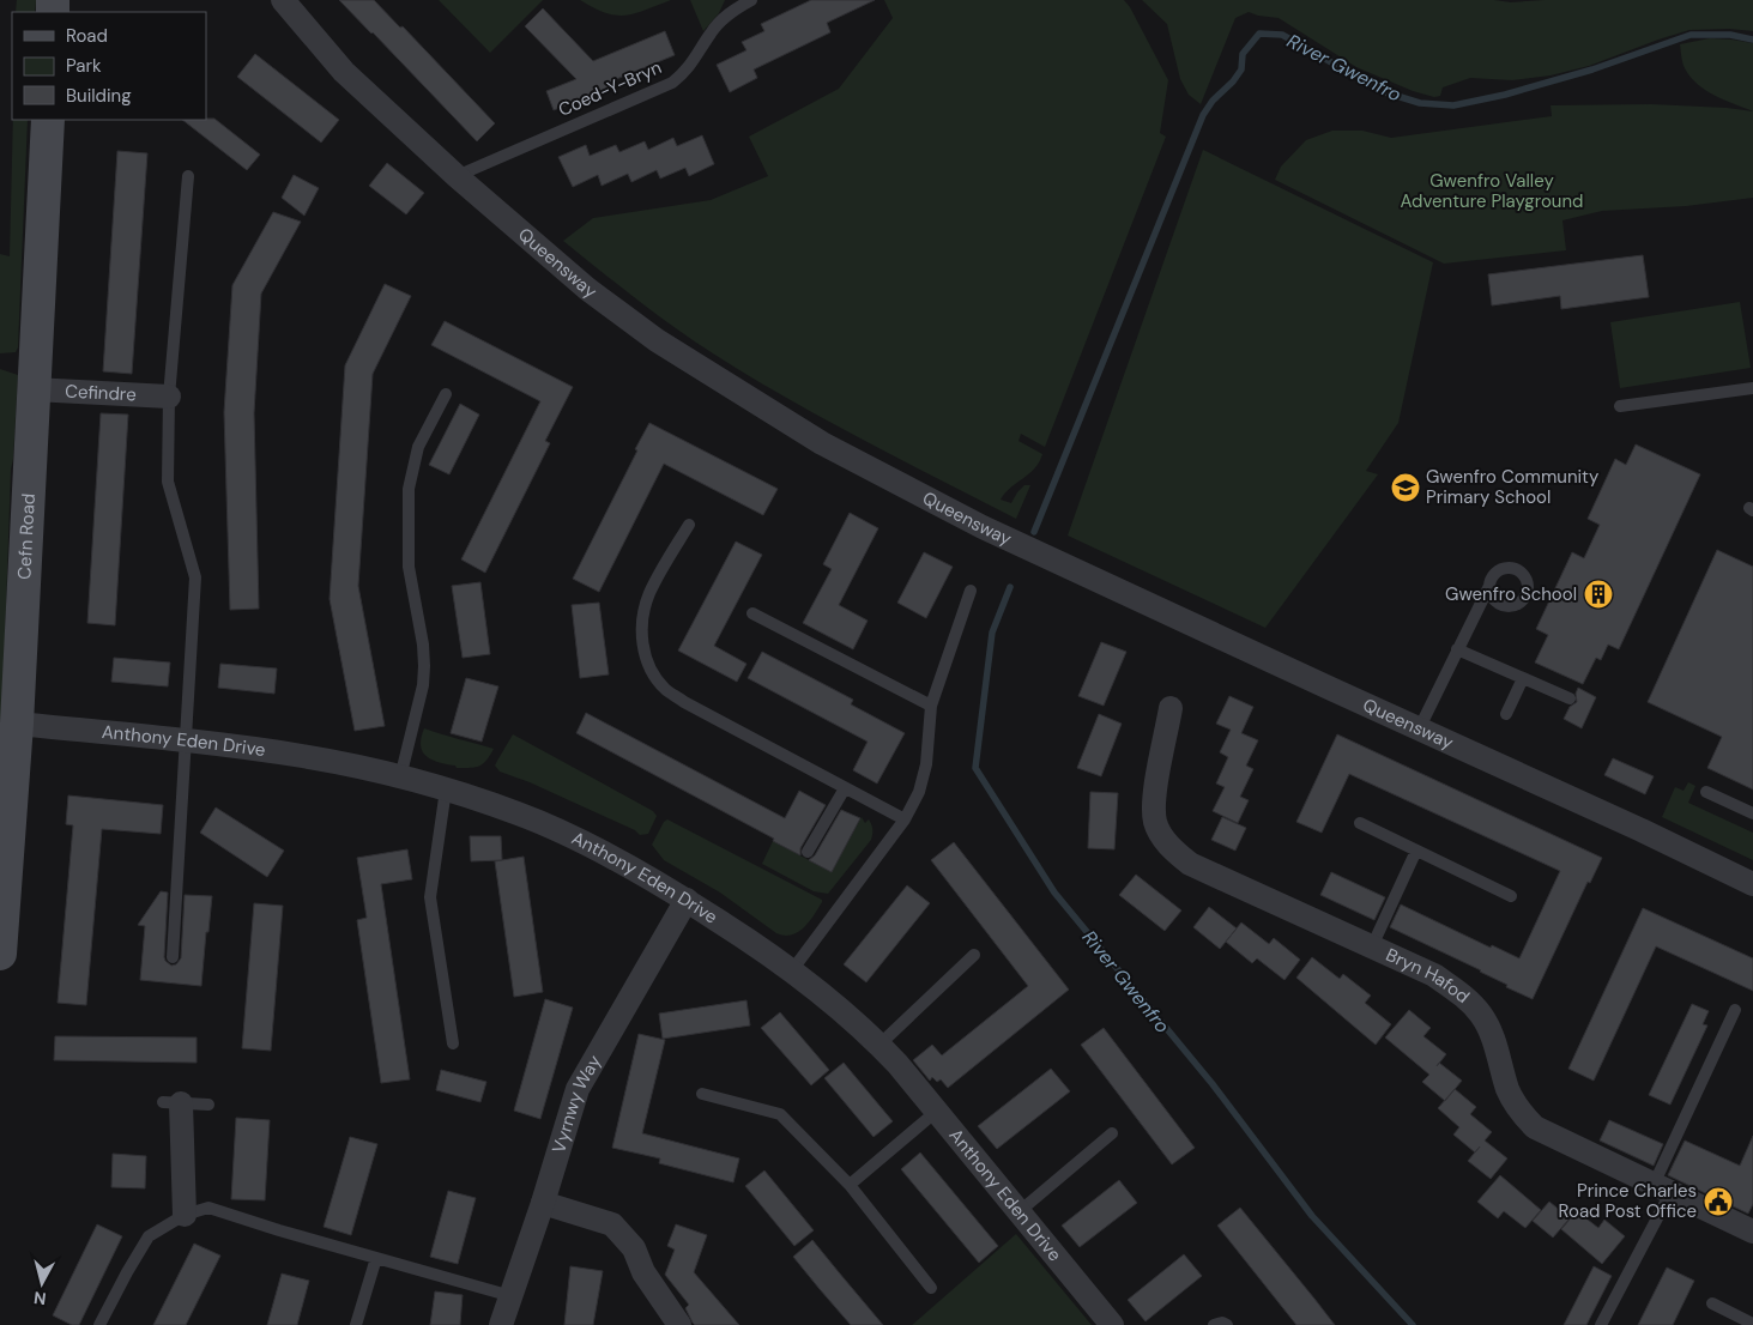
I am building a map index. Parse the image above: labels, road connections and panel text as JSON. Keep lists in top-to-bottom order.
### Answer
{
  "streets": {
    "street": [
      "Queensway",
      "Cefindre",
      "Cefn Road",
      "Anthony Eden Drive",
      "Bryn Hafod",
      "Vyrnwy Way"
    ],
    "lane": ["Coed-Y-Bryn"]
  },
  "crossings": [
    ["Coed-Y-Bryn", "Queensway"],
    ["Cefindre", "Cefn Road"],
    ["Cefn Road", "Anthony Eden Drive"],
    ["Anthony Eden Drive", "Vyrnwy Way"]
  ],
  "water": ["River Gwenfro"],
  "parks": ["Gwenfro Valley Adventure Playground"],
  "places": {
    "school or university": ["Gwenfro Community Primary School"],
    "building": ["Gwenfro School"],
    "public building": ["Prince Charles Road Post Office"]
  },
  "legend": ["Road", "Park", "Building"],
  "north": "bottom"
}
